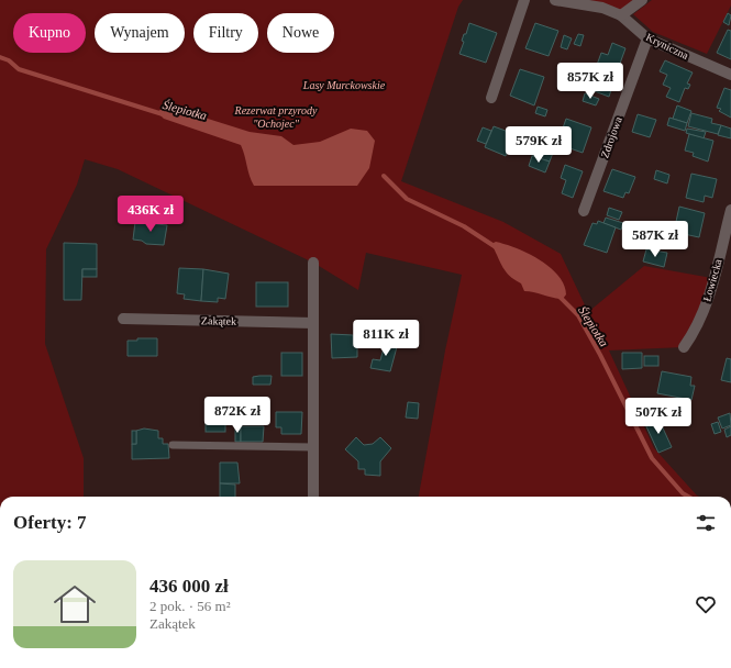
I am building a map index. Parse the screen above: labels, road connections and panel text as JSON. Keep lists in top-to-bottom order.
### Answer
{
  "streets": {
    "street": [
      "Kryniczna",
      "Zdrojowa",
      "Łowiecka",
      "Zakątek"
    ]
  },
  "crossings": [
    ["Kryniczna", "Zdrojowa"]
  ],
  "water": ["Ślepiotka"],
  "parks": ["Lasy Murckowskie", "Rezerwat przyrody \"Ochojec\""],
  "page": {
    "chip": [
      "Kupno",
      "Wynajem",
      "Filtry",
      "Nowe"
    ],
    "price": [
      "857K zł",
      "579K zł",
      "436K zł",
      "587K zł",
      "811K zł",
      "872K zł",
      "507K zł"
    ],
    "heading": "Oferty: 7",
    "list": [
      {
        "name": "436 000 zł",
        "note": "2 pok. · 56 m² · Zakątek"
      }
    ]
  }
}
